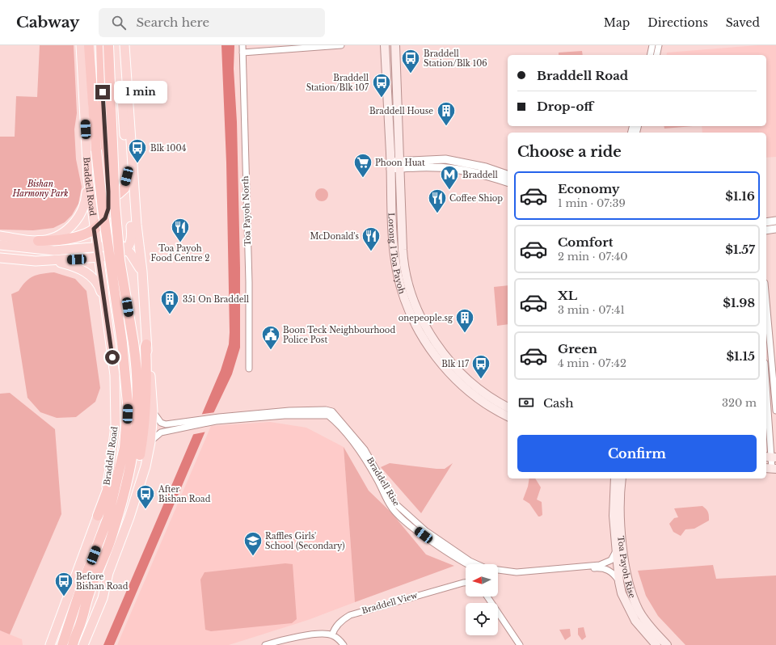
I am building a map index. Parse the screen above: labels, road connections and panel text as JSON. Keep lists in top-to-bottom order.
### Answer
{
  "streets": {
    "highway": ["Braddell Road"],
    "main road": ["Lorong 1 Toa Payoh", "Toa Payoh Rise"],
    "street": ["Toa Payoh North", "Braddell Rise", "Braddell View"]
  },
  "crossings": [
    ["Braddell Rise", "Toa Payoh Rise"]
  ],
  "parks": ["Bishan Harmony Park"],
  "places": {
    "bus stop": [
      "Braddell Station/Blk 106",
      "Braddell Station/Blk 107",
      "Blk 1004",
      "Blk 117",
      "After Bishan Road",
      "Before Bishan Road"
    ],
    "building": ["Braddell House", "351 On Braddell", "onepeople.sg"],
    "supermarket": ["Phoon Huat"],
    "metro station": ["Braddell"],
    "restaurant": ["Coffee Shiop", "Toa Payoh Food Centre 2", "McDonald's"],
    "public building": ["Boon Teck Neighbourhood Police Post"],
    "school or university": ["Raffles Girls' School (Secondary)"]
  },
  "north": "left",
  "page": {
    "header": "Cabway",
    "search": "Search here",
    "nav": ["Map", "Directions", "Saved"],
    "banner": ["Braddell Road", "Drop-off"],
    "bubble": "1 min",
    "heading": "Choose a ride",
    "list": [
      {
        "name": "Economy",
        "note": "1 min · 07:39",
        "value": "$1.16"
      },
      {
        "name": "Comfort",
        "note": "2 min · 07:40",
        "value": "$1.57"
      },
      {
        "name": "XL",
        "note": "3 min · 07:41",
        "value": "$1.98"
      },
      {
        "name": "Green",
        "note": "4 min · 07:42",
        "value": "$1.15"
      }
    ],
    "pay": ["Cash", "320 m"],
    "buttons": "Confirm"
  }
}
